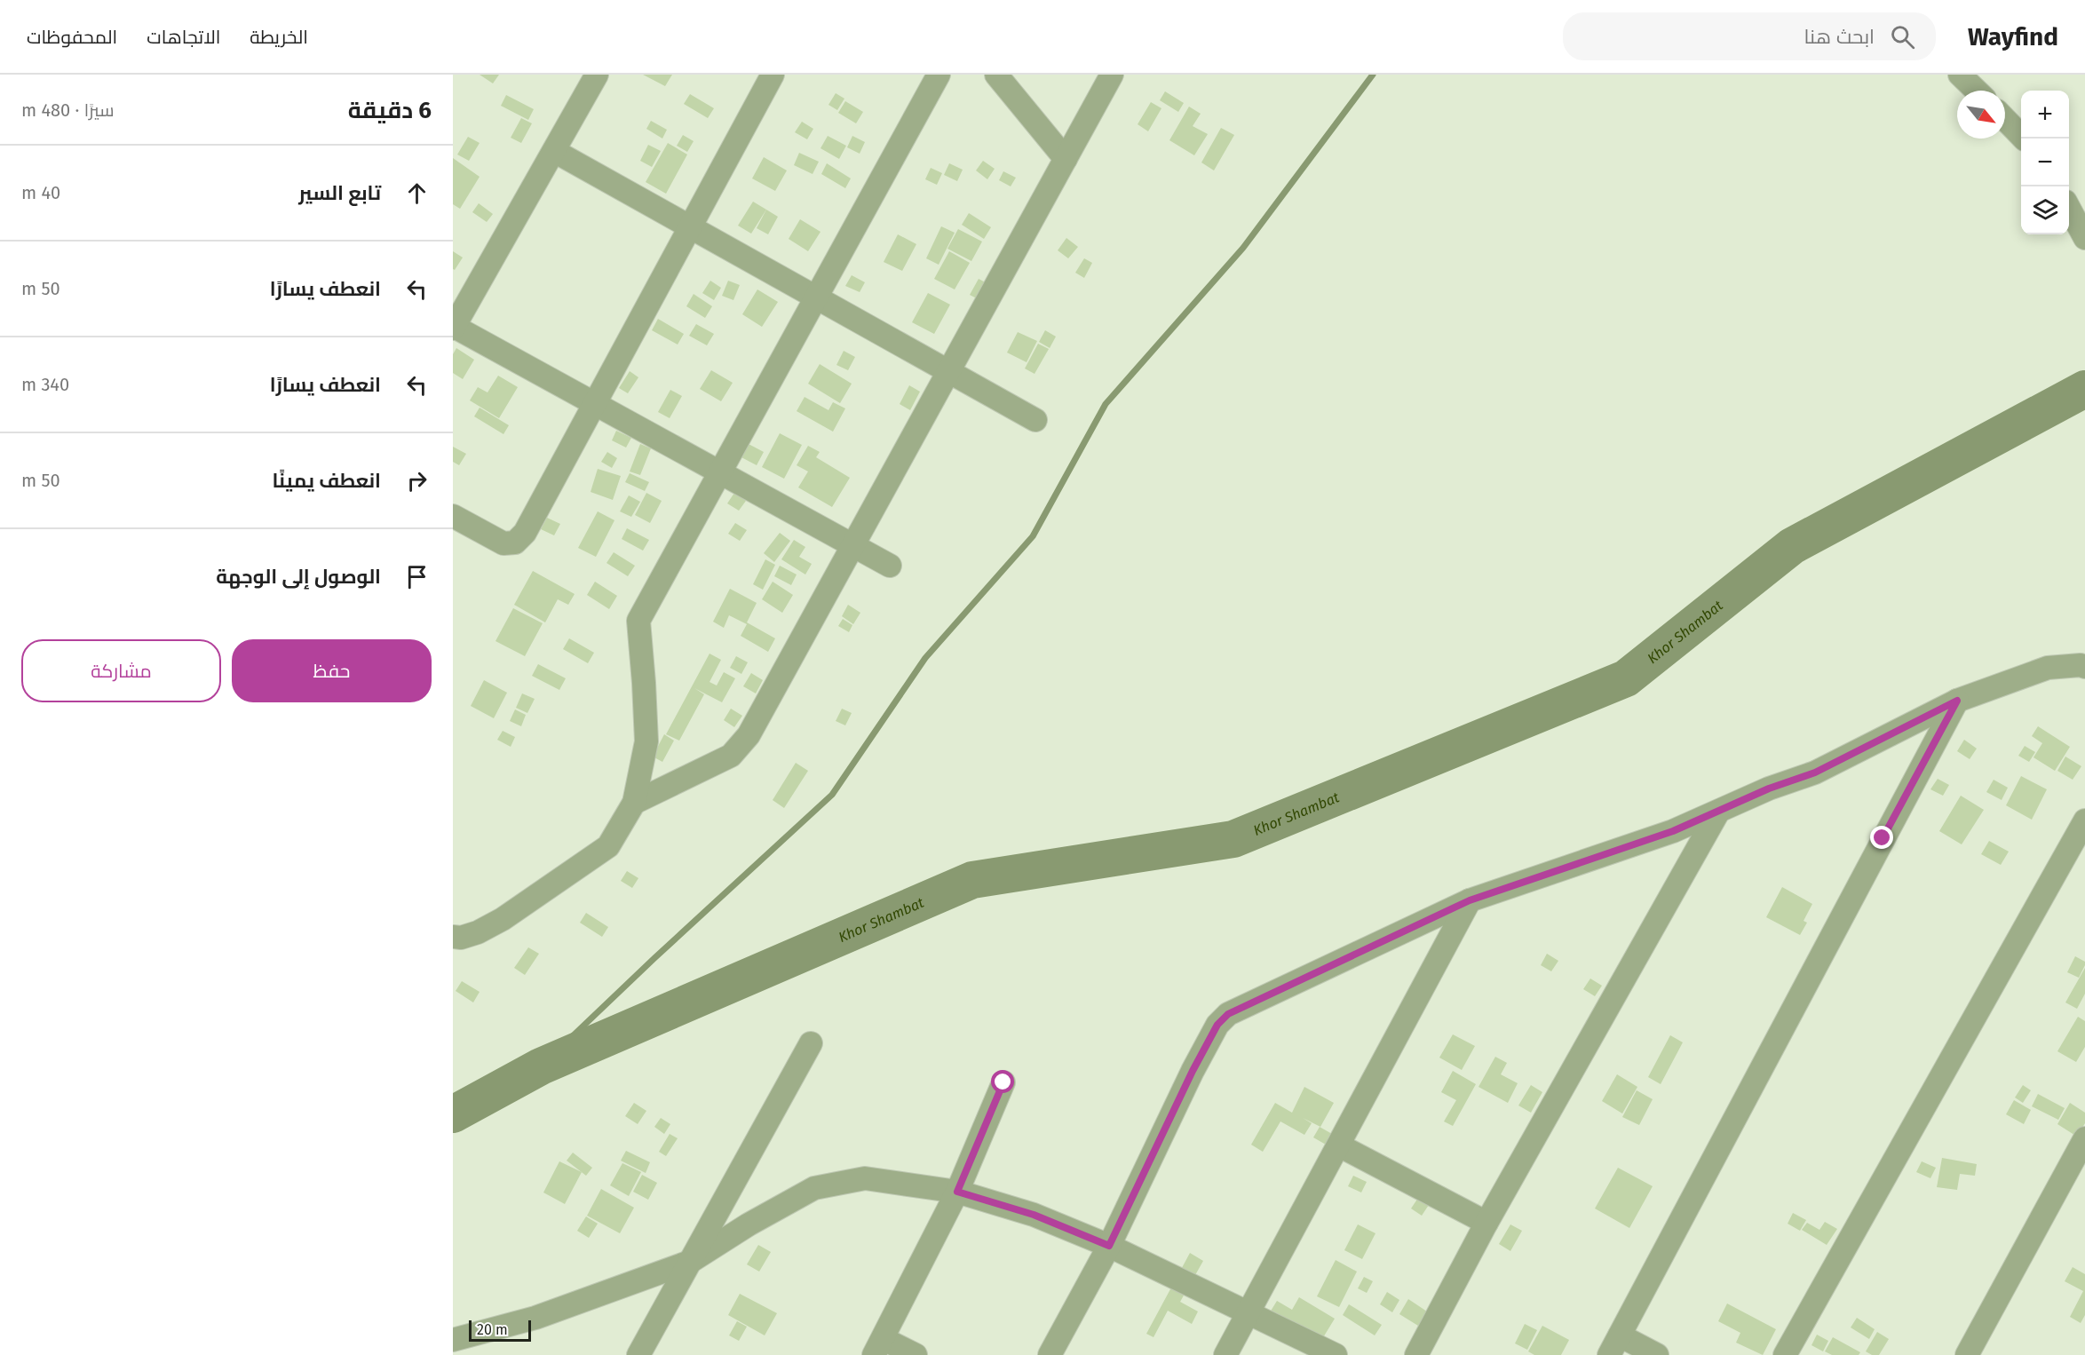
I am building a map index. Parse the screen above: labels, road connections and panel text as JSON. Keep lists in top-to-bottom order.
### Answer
{
  "water": ["Khor Shambat"],
  "scale_bar": "20 m",
  "north": "bottom right",
  "page": {
    "header": "Wayfind",
    "search": "ابحث هنا",
    "nav": ["الخريطة", "الاتجاهات", "المحفوظات"],
    "heading": ["6 دقيقة", "سيرًا · 480 m"],
    "map_buttons": ["+", "−"],
    "list": [
      ["تابع السير", "40 m"],
      ["انعطف يسارًا", "50 m"],
      ["انعطف يسارًا", "340 m"],
      ["انعطف يمينًا", "50 m"],
      "الوصول إلى الوجهة"
    ],
    "buttons": ["حفظ", "مشاركة"],
    "scale": "20 m"
  }
}
